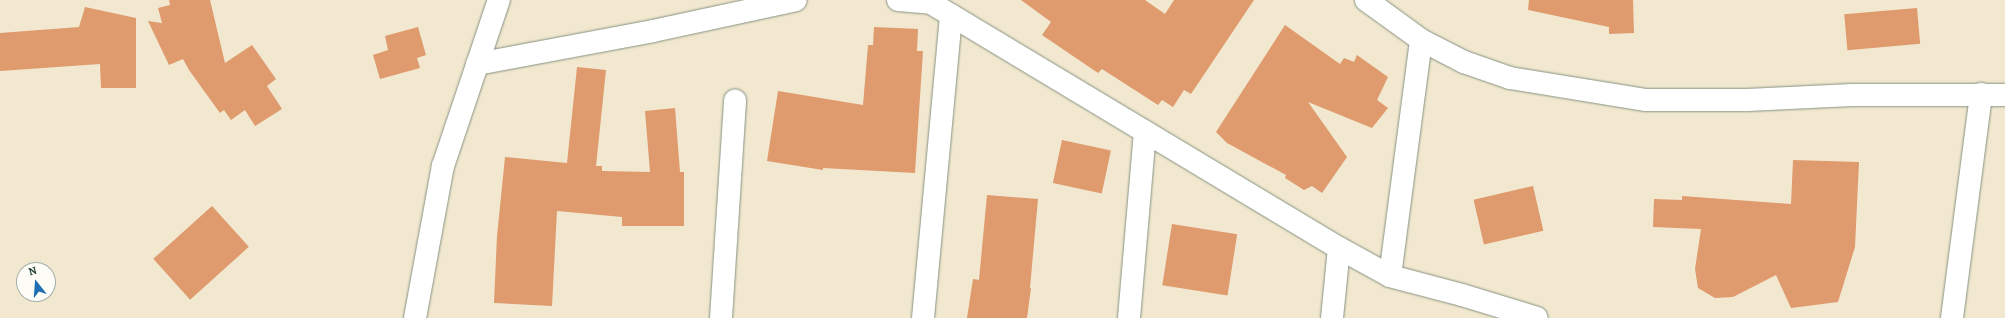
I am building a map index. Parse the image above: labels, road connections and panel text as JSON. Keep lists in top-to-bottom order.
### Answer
{
  "north": "top"
}
